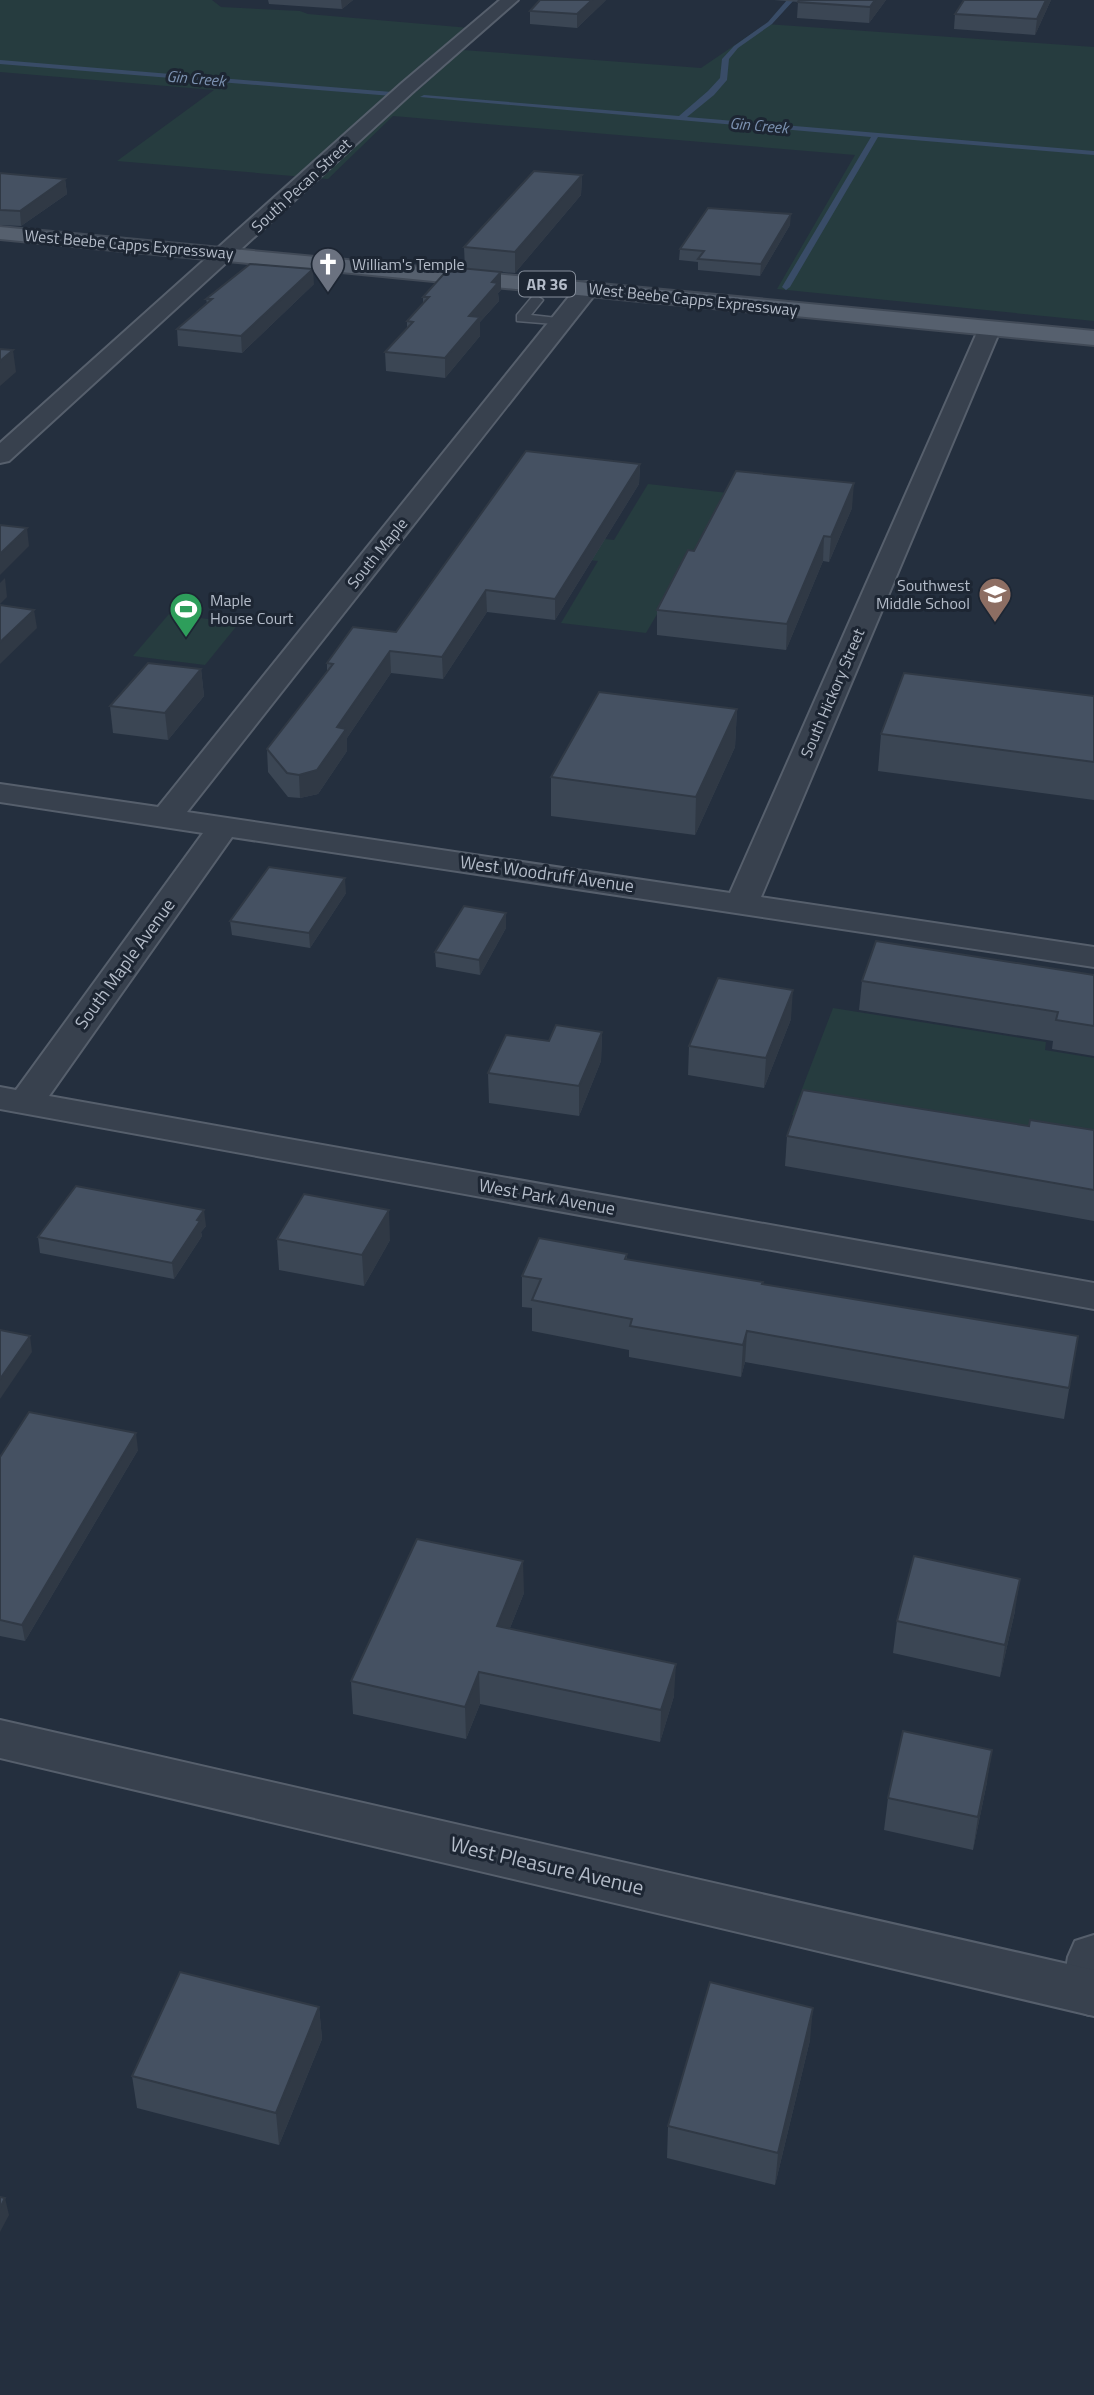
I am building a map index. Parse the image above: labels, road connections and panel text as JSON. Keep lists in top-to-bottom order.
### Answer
{
  "streets": {
    "main road": ["West Beebe Capps Expressway", "AR 36"],
    "street": [
      "South Pecan Street",
      "South Maple",
      "South Hickory Street",
      "West Woodruff Avenue",
      "South Maple Avenue",
      "West Park Avenue",
      "West Pleasure Avenue"
    ]
  },
  "crossings": [
    ["South Pecan Street", "West Beebe Capps Expressway"],
    ["West Beebe Capps Expressway", "South Maple"],
    ["West Beebe Capps Expressway", "South Hickory Street"],
    ["South Maple", "West Woodruff Avenue"],
    ["South Hickory Street", "West Woodruff Avenue"],
    ["West Woodruff Avenue", "South Maple Avenue"],
    ["South Maple Avenue", "West Park Avenue"]
  ],
  "water": ["Gin Creek"],
  "places": {
    "church": ["William's Temple"],
    "school or university": ["Southwest Middle School"],
    "sports": ["Maple House Court"]
  }
}
